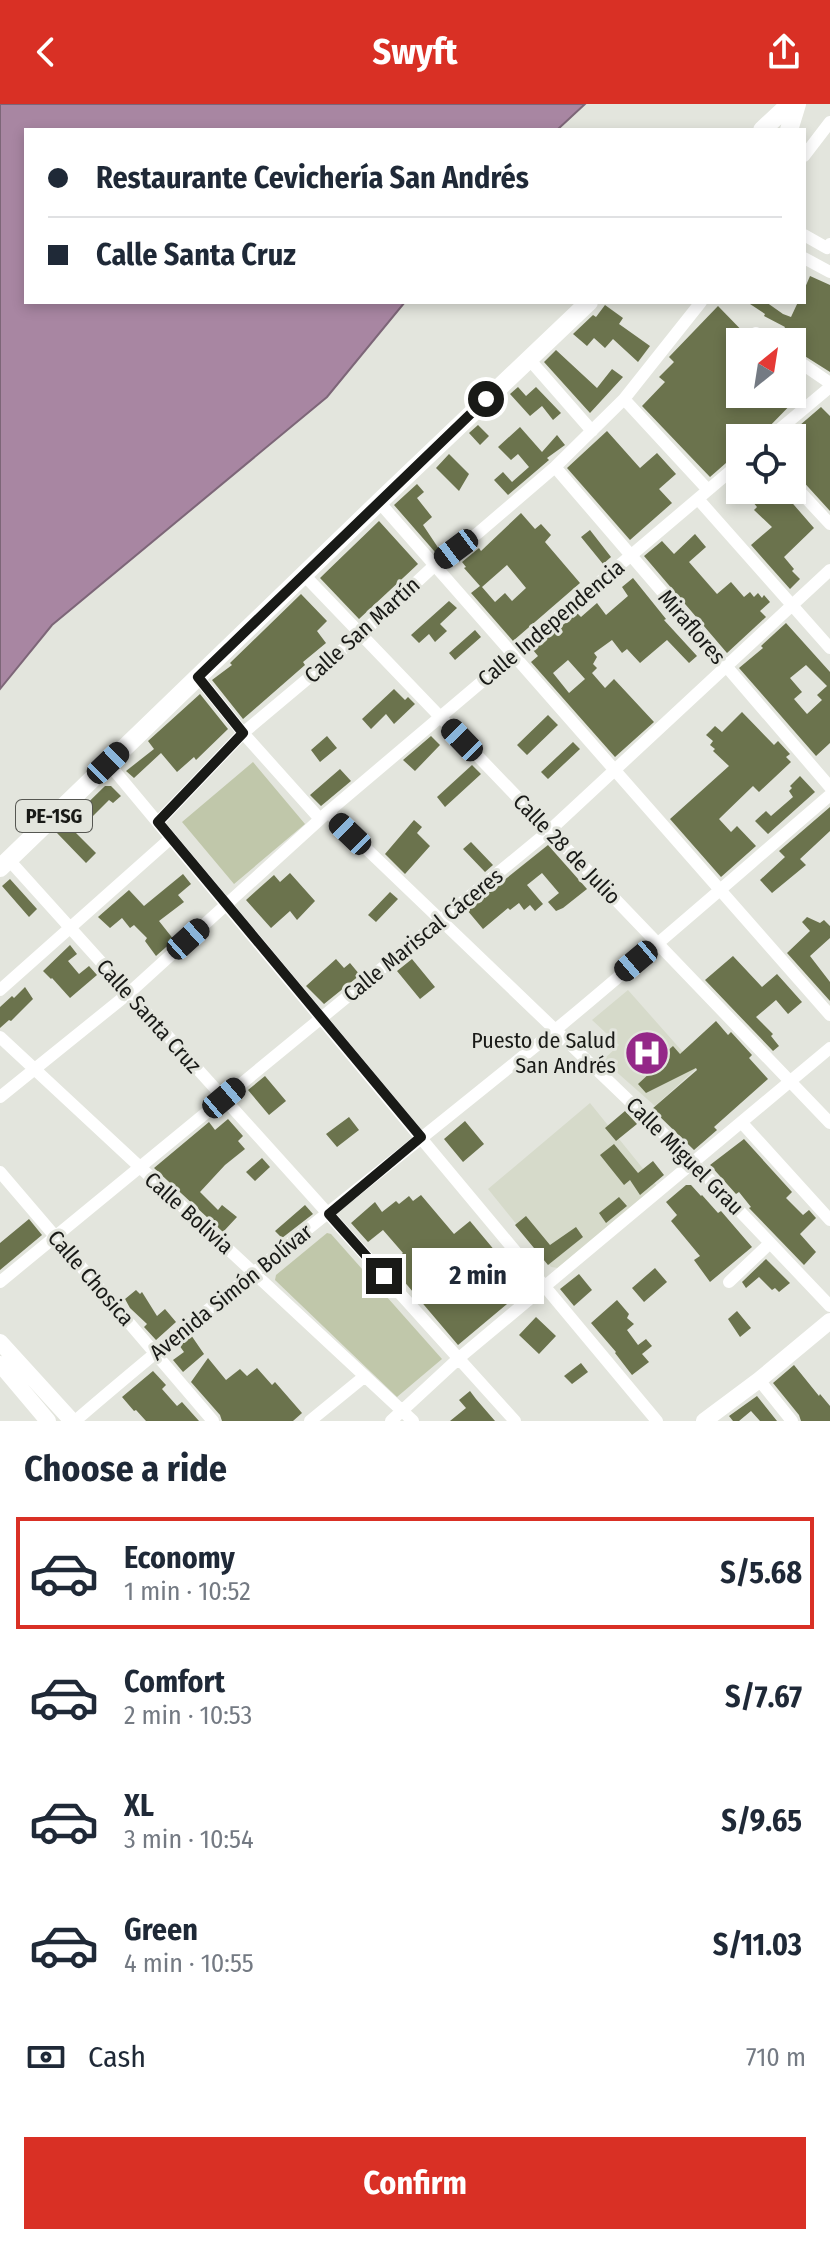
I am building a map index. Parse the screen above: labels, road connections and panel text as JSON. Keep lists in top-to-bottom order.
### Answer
{
  "streets": {
    "main road": ["PE-1SG"],
    "street": [
      "Calle Independencia",
      "Miraflores",
      "Calle San Martín",
      "Calle 28 de Julio",
      "Calle Mariscal Cáceres",
      "Calle Santa Cruz",
      "Calle Miguel Grau",
      "Calle Bolivia",
      "Calle Chosica",
      "Avenida Simón Bolívar"
    ]
  },
  "crossings": [
    ["Calle Independencia", "Miraflores"],
    ["Calle Independencia", "Calle 28 de Julio"],
    ["Calle Independencia", "Calle Santa Cruz"],
    ["Calle Independencia", "Calle Miguel Grau"],
    ["Calle Independencia", "Calle Bolivia"],
    ["Miraflores", "Calle San Martín"],
    ["Miraflores", "Calle Mariscal Cáceres"],
    ["Calle San Martín", "Calle 28 de Julio"],
    ["Calle San Martín", "Calle Miguel Grau"],
    ["PE-1SG", "Calle 28 de Julio"],
    ["PE-1SG", "Calle Santa Cruz"],
    ["PE-1SG", "Calle Miguel Grau"],
    ["Calle 28 de Julio", "Calle Mariscal Cáceres"],
    ["Calle 28 de Julio", "Avenida Simón Bolívar"],
    ["Calle Mariscal Cáceres", "Calle Santa Cruz"],
    ["Calle Mariscal Cáceres", "Calle Miguel Grau"],
    ["Calle Mariscal Cáceres", "Calle Bolivia"],
    ["Calle Mariscal Cáceres", "Calle Chosica"],
    ["Calle Santa Cruz", "Avenida Simón Bolívar"],
    ["Calle Miguel Grau", "Avenida Simón Bolívar"],
    ["Calle Bolivia", "Avenida Simón Bolívar"],
    ["Calle Chosica", "Avenida Simón Bolívar"]
  ],
  "places": {
    "hospital": ["Puesto de Salud San Andrés"]
  },
  "north": "top right",
  "page": {
    "header": "Swyft",
    "banner": ["Restaurante Cevichería San Andrés", "Calle Santa Cruz"],
    "bubble": "2 min",
    "heading": "Choose a ride",
    "list": [
      {
        "name": "Economy",
        "note": "1 min · 10:52",
        "value": "S/5.68"
      },
      {
        "name": "Comfort",
        "note": "2 min · 10:53",
        "value": "S/7.67"
      },
      {
        "name": "XL",
        "note": "3 min · 10:54",
        "value": "S/9.65"
      },
      {
        "name": "Green",
        "note": "4 min · 10:55",
        "value": "S/11.03"
      }
    ],
    "pay": ["Cash", "710 m"],
    "buttons": "Confirm"
  }
}
